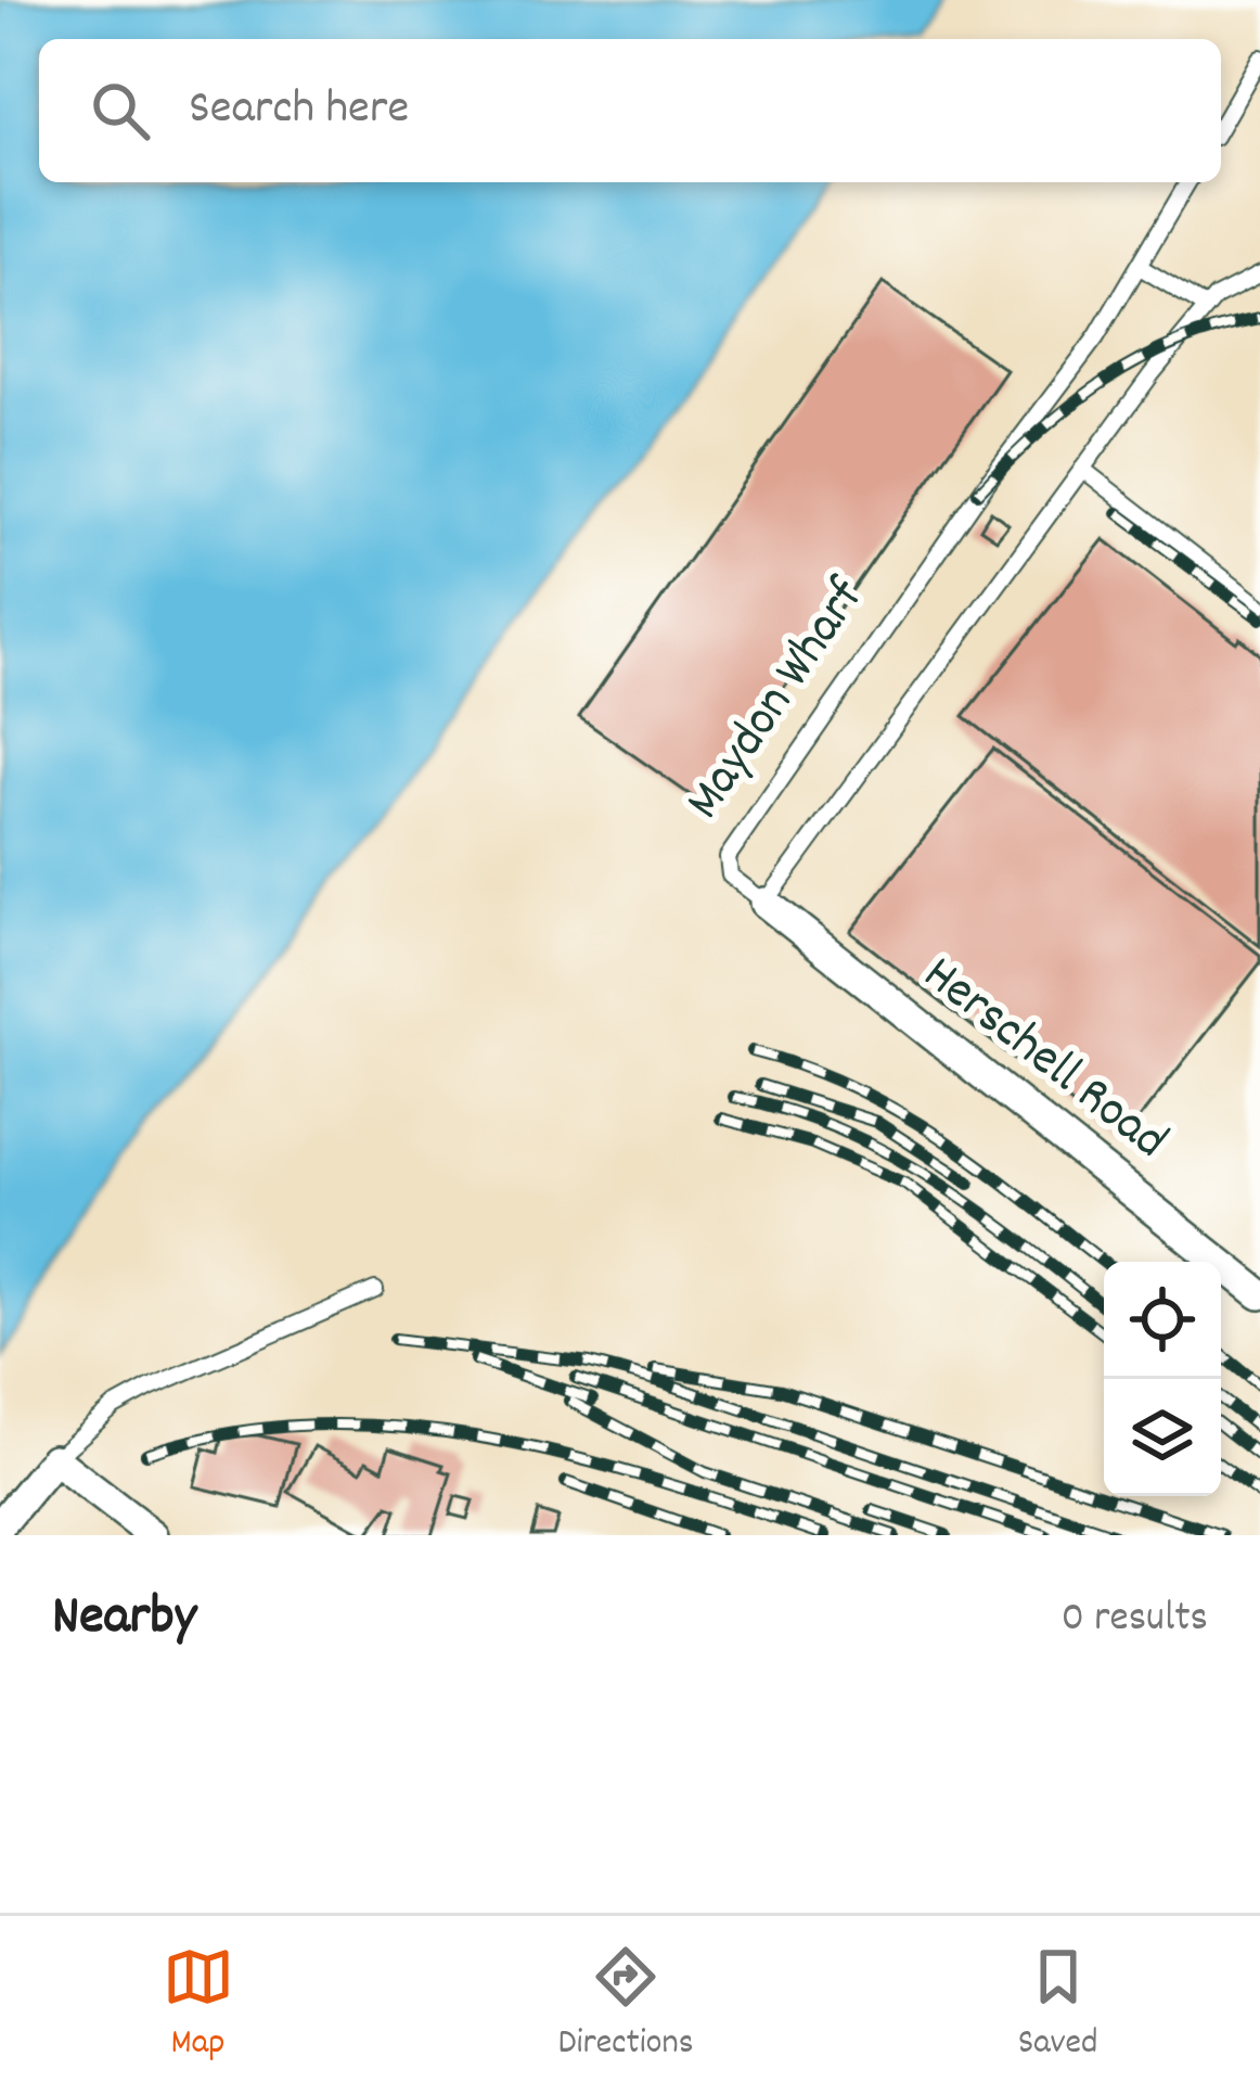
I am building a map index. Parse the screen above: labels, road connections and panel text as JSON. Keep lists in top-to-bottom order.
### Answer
{
  "streets": {
    "street": ["Herschell Road"],
    "lane": ["Maydon Wharf"]
  },
  "crossings": [
    ["Maydon Wharf", "Herschell Road"]
  ],
  "page": {
    "search": "Search here",
    "heading": ["Nearby", "0 results"],
    "nav": ["Map", "Directions", "Saved"]
  }
}
